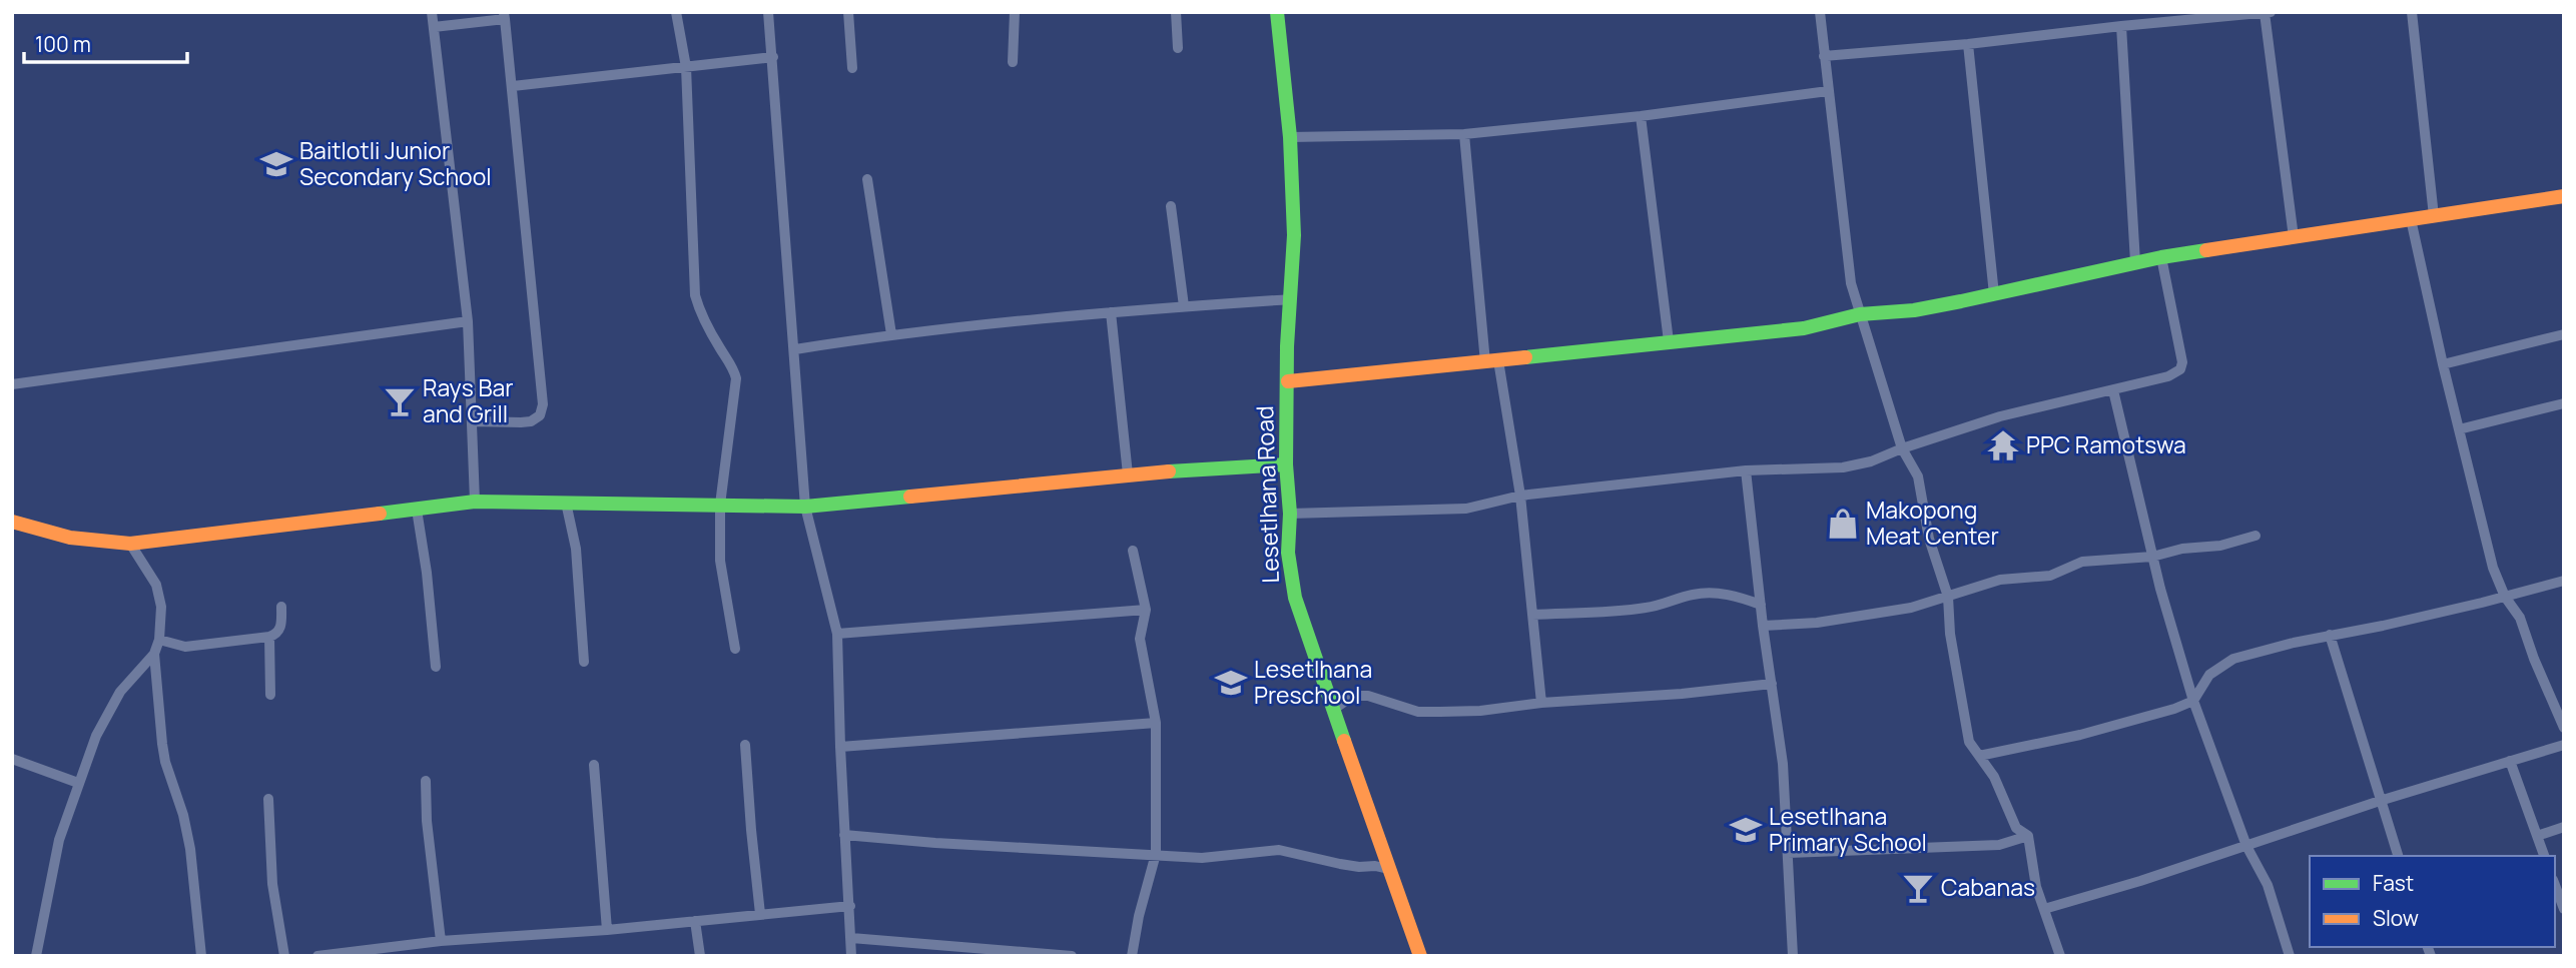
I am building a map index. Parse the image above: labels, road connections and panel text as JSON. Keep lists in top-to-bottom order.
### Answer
{
  "streets": {
    "street": ["Lesetlhana Road"]
  },
  "places": {
    "school or university": ["Baitlotli Junior Secondary School", "Lesetlhana Preschool", "Lesetlhana Primary School"],
    "bar": ["Rays Bar and Grill", "Cabanas"],
    "temple": ["PPC Ramotswa"],
    "shop": ["Makopong Meat Center"]
  },
  "legend": ["Fast", "Slow"],
  "scale_bar": "100 m"
}
